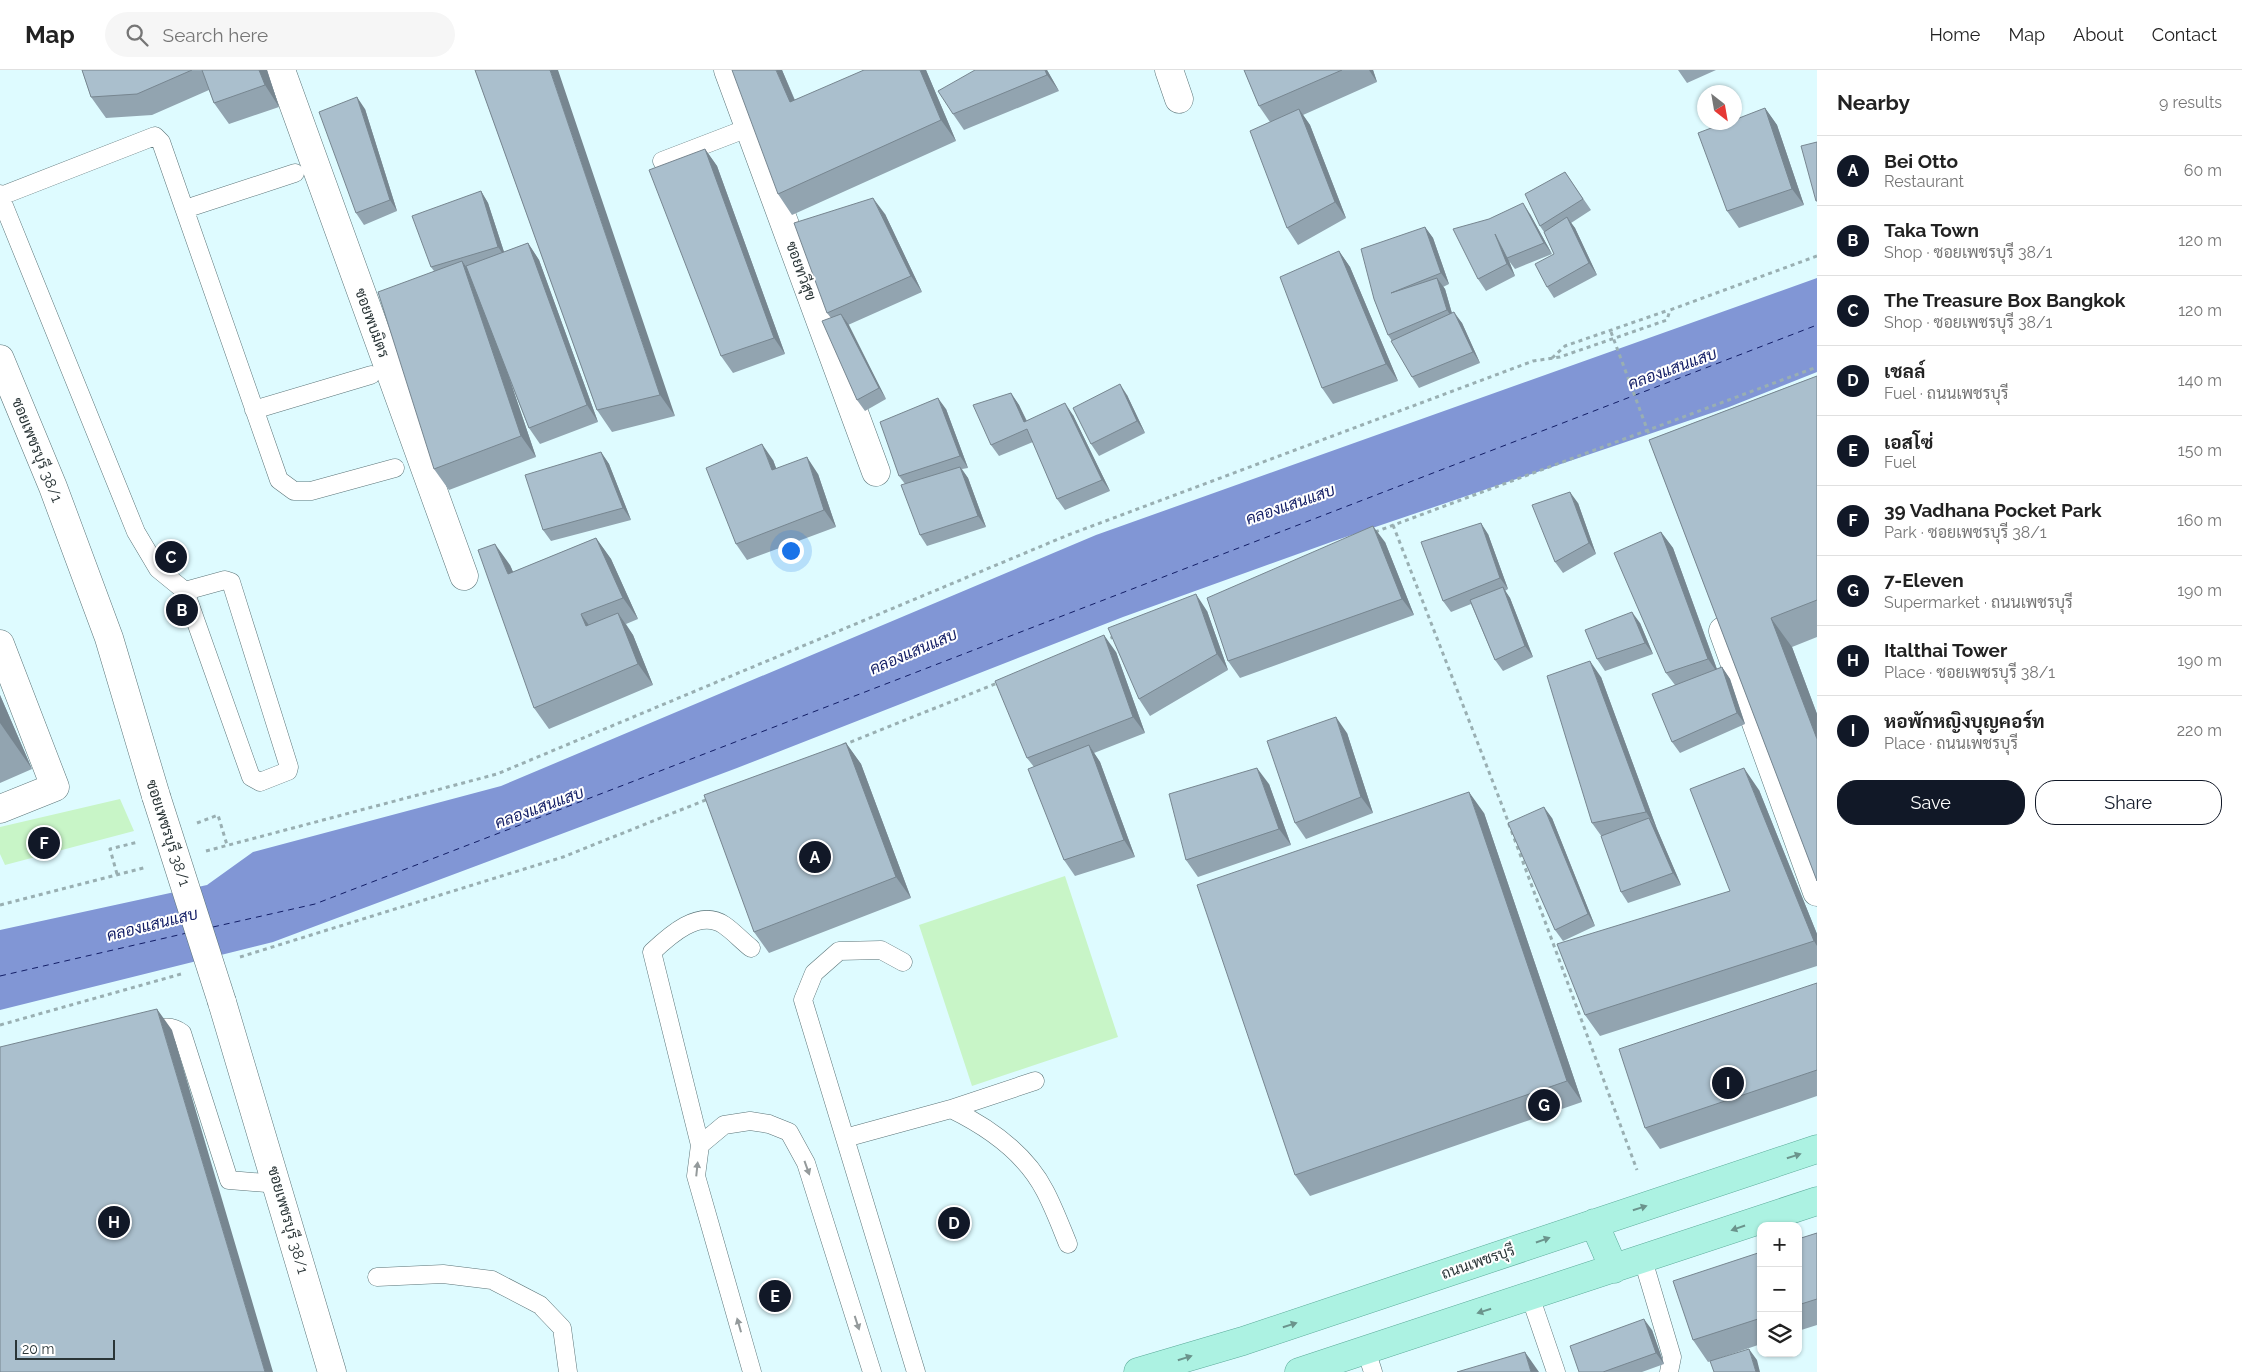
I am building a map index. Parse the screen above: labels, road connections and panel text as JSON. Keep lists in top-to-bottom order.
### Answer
{
  "streets": {
    "main road": ["ถนนเพชรบุรี"],
    "street": ["ซอยทวีสุข", "ซอยพบมิตร", "ซอยเพชรบุรี 38/1"]
  },
  "water": ["คลองแสนแสบ"],
  "scale_bar": "20 m",
  "north": "bottom right",
  "page": {
    "header": "Map",
    "search": "Search here",
    "nav": [
      "Home",
      "Map",
      "About",
      "Contact"
    ],
    "heading": ["Nearby", "9 results"],
    "list": [
      {
        "mark": "A",
        "name": "Bei Otto",
        "note": "Restaurant",
        "value": "60 m"
      },
      {
        "mark": "B",
        "name": "Taka Town",
        "note": "Shop · ซอยเพชรบุรี 38/1",
        "value": "120 m"
      },
      {
        "mark": "C",
        "name": "The Treasure Box Bangkok",
        "note": "Shop · ซอยเพชรบุรี 38/1",
        "value": "120 m"
      },
      {
        "mark": "D",
        "name": "เชลล์",
        "note": "Fuel · ถนนเพชรบุรี",
        "value": "140 m"
      },
      {
        "mark": "E",
        "name": "เอสโซ่",
        "note": "Fuel",
        "value": "150 m"
      },
      {
        "mark": "F",
        "name": "39 Vadhana Pocket Park",
        "note": "Park · ซอยเพชรบุรี 38/1",
        "value": "160 m"
      },
      {
        "mark": "G",
        "name": "7-Eleven",
        "note": "Supermarket · ถนนเพชรบุรี",
        "value": "190 m"
      },
      {
        "mark": "H",
        "name": "Italthai Tower",
        "note": "Place · ซอยเพชรบุรี 38/1",
        "value": "190 m"
      },
      {
        "mark": "I",
        "name": "หอพักหญิงบุญคอร์ท",
        "note": "Place · ถนนเพชรบุรี",
        "value": "220 m"
      }
    ],
    "pins": [
      "C",
      "B",
      "F",
      "A",
      "I",
      "G",
      "H",
      "D",
      "E"
    ],
    "buttons": ["Save", "Share"],
    "map_buttons": ["+", "−"],
    "scale": "20 m"
  }
}
